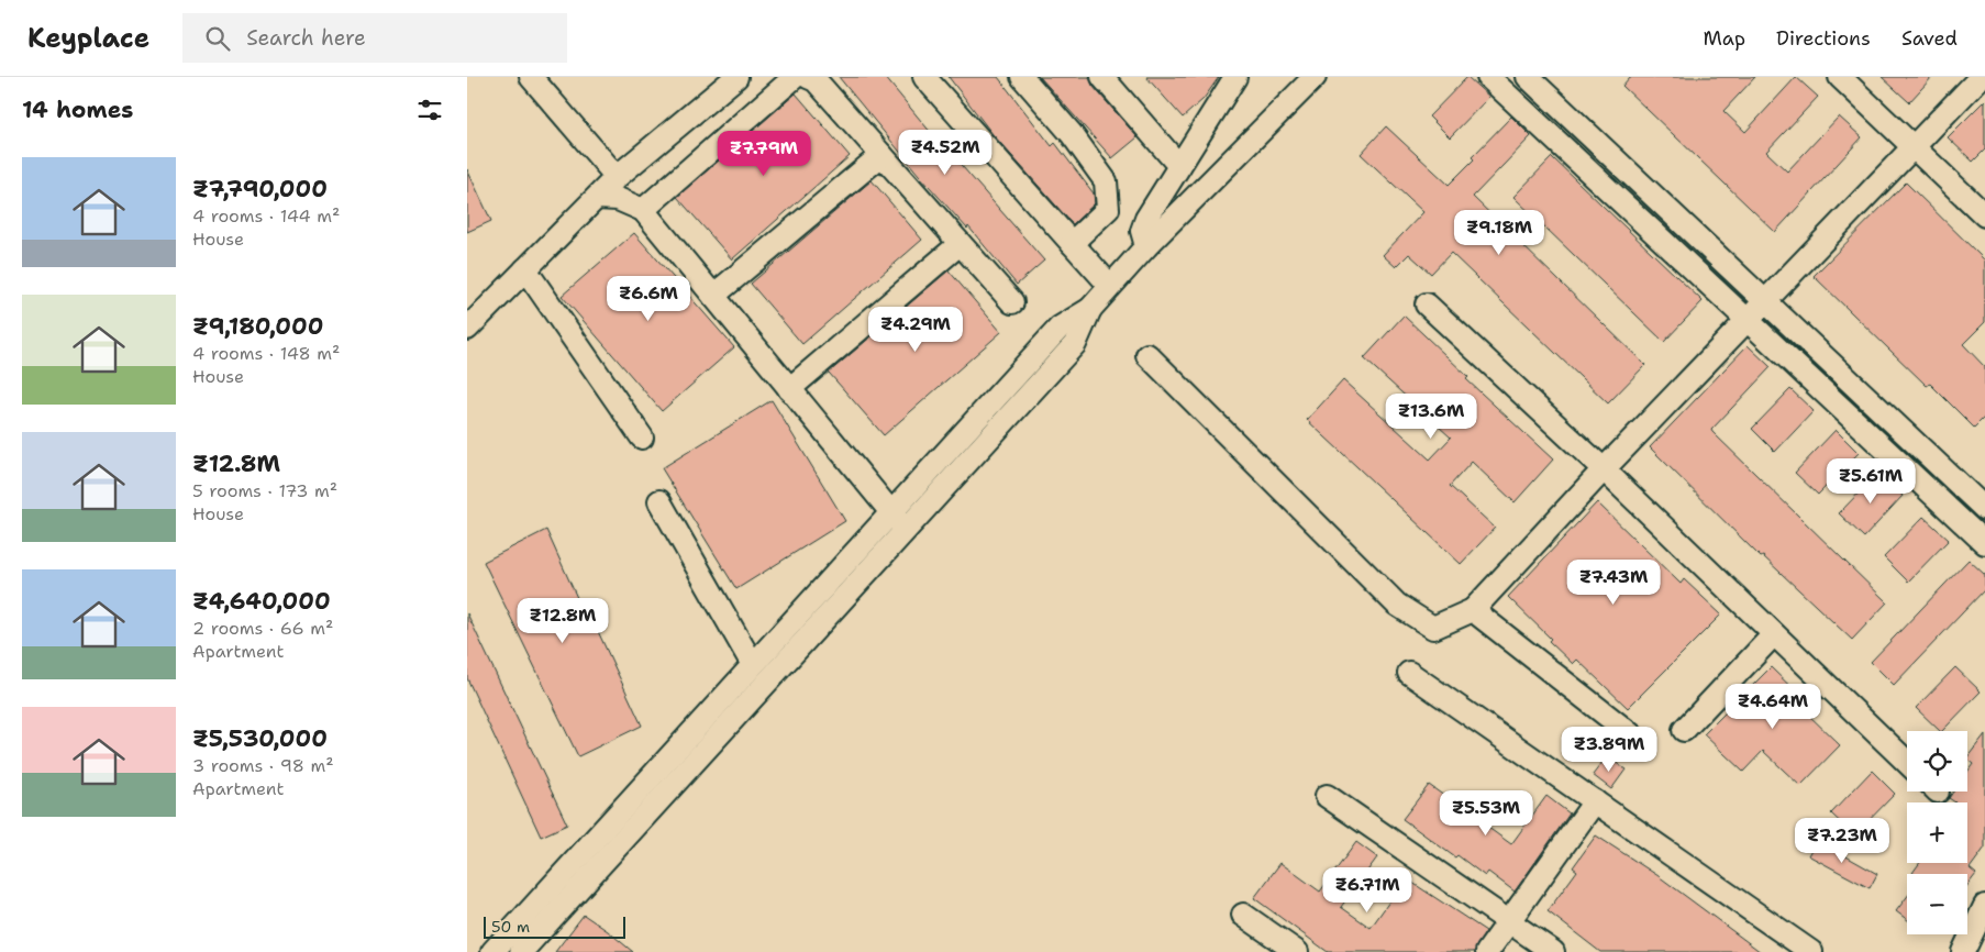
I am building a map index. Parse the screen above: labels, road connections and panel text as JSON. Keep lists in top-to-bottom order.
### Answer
{
  "scale_bar": "50 m",
  "page": {
    "header": "Keyplace",
    "search": "Search here",
    "nav": ["Map", "Directions", "Saved"],
    "heading": "14 homes",
    "price": [
      "₹4.52M",
      "₹7.79M",
      "₹9.18M",
      "₹6.6M",
      "₹4.29M",
      "₹13.6M",
      "₹5.61M",
      "₹7.43M",
      "₹12.8M",
      "₹4.64M",
      "₹3.89M",
      "₹5.53M",
      "₹7.23M",
      "₹6.71M"
    ],
    "list": [
      {
        "name": "₹7,790,000",
        "note": "4 rooms · 144 m² · House"
      },
      {
        "name": "₹9,180,000",
        "note": "4 rooms · 148 m² · House"
      },
      {
        "name": "₹12.8M",
        "note": "5 rooms · 173 m² · House"
      },
      {
        "name": "₹4,640,000",
        "note": "2 rooms · 66 m² · Apartment"
      },
      {
        "name": "₹5,530,000",
        "note": "3 rooms · 98 m² · Apartment"
      }
    ],
    "map_buttons": ["+", "−"],
    "scale": "50 m"
  }
}
